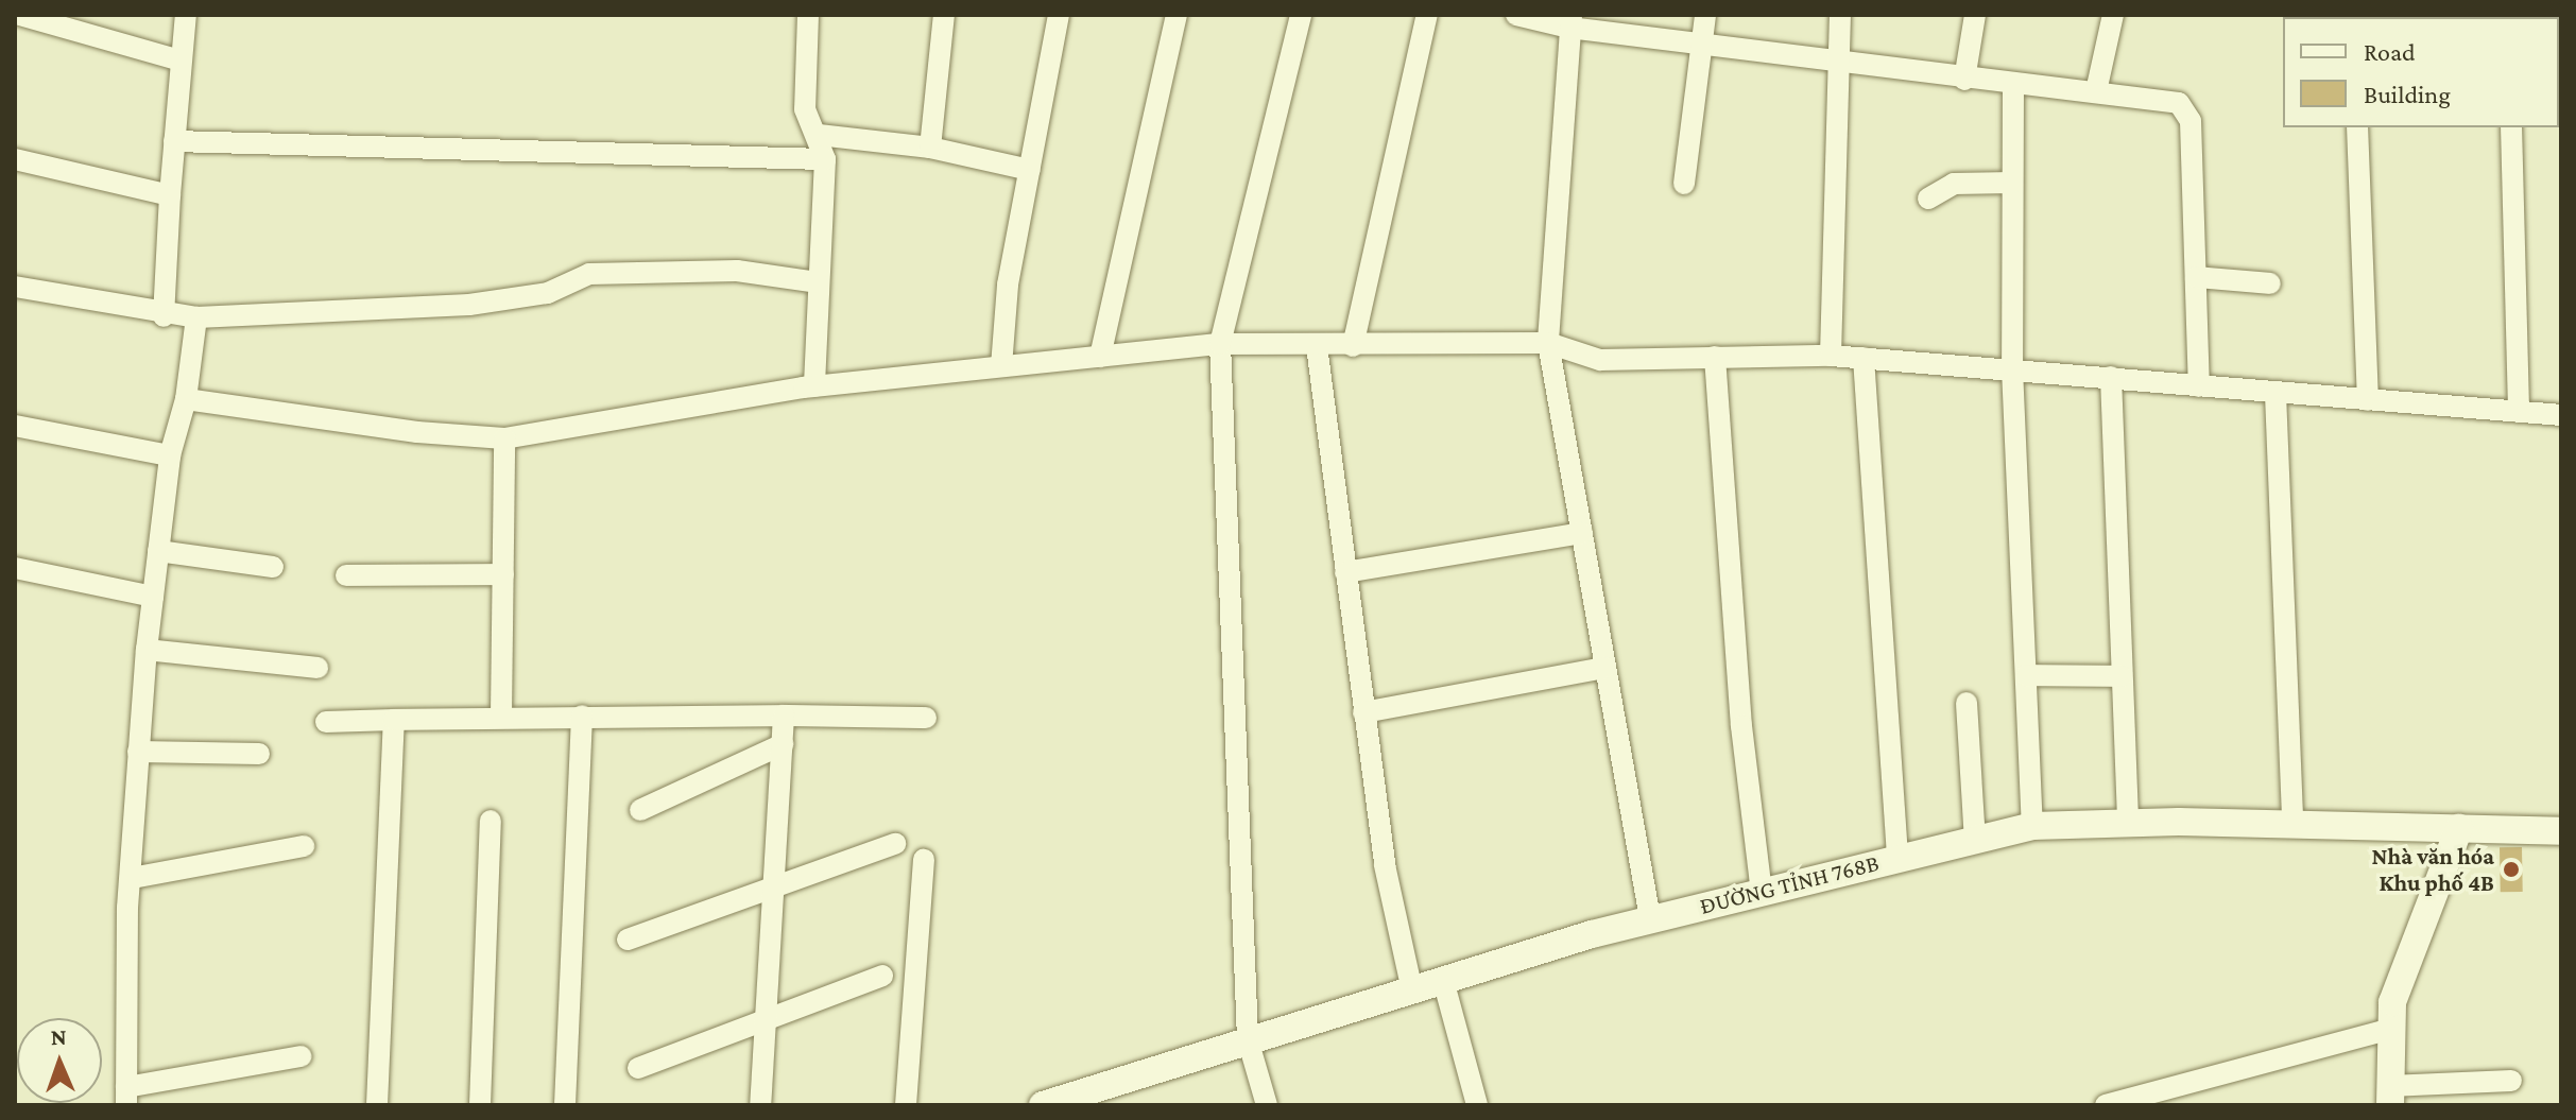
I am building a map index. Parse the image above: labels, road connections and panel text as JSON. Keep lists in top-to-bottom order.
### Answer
{
  "streets": {
    "street": ["ĐƯỜNG TỈNH 768B"]
  },
  "places": ["Nhà văn hóa Khu phố 4B"],
  "legend": ["Road", "Building"],
  "north": "top"
}
